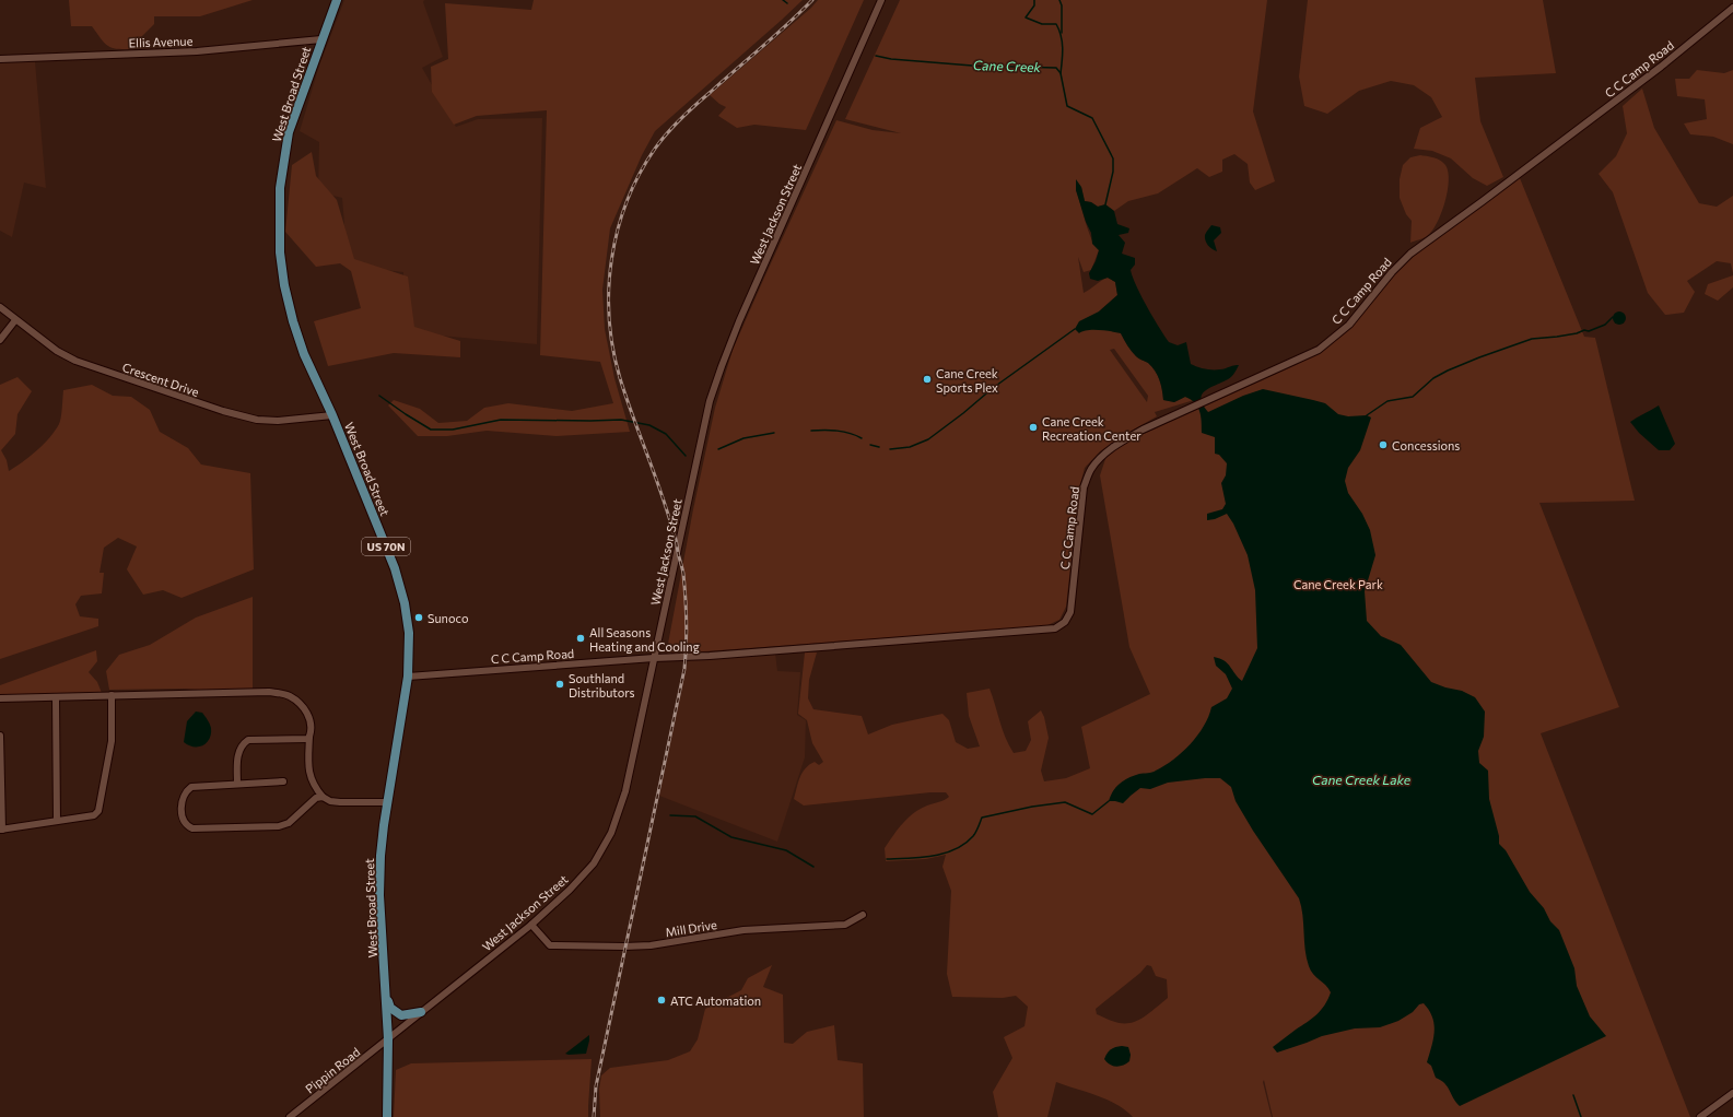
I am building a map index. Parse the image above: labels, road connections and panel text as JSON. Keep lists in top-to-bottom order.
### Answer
{
  "streets": {
    "main road": ["West Broad Street", "US 70N"],
    "street": [
      "Ellis Avenue",
      "C C Camp Road",
      "West Jackson Street",
      "Crescent Drive",
      "Mill Drive",
      "Pippin Road"
    ]
  },
  "crossings": [
    ["Ellis Avenue", "West Broad Street"],
    ["C C Camp Road", "West Broad Street"],
    ["C C Camp Road", "West Jackson Street"],
    ["West Broad Street", "West Jackson Street"],
    ["West Broad Street", "Crescent Drive"],
    ["West Broad Street", "Pippin Road"],
    ["West Jackson Street", "Mill Drive"],
    ["West Jackson Street", "Pippin Road"]
  ],
  "water": ["Cane Creek", "Cane Creek Lake"],
  "parks": ["Cane Creek Park"],
  "places": [
    "Cane Creek Sports Plex",
    "Cane Creek Recreation Center",
    "Concessions",
    "Sunoco",
    "All Seasons Heating and Cooling",
    "Southland Distributors",
    "ATC Automation"
  ]
}
